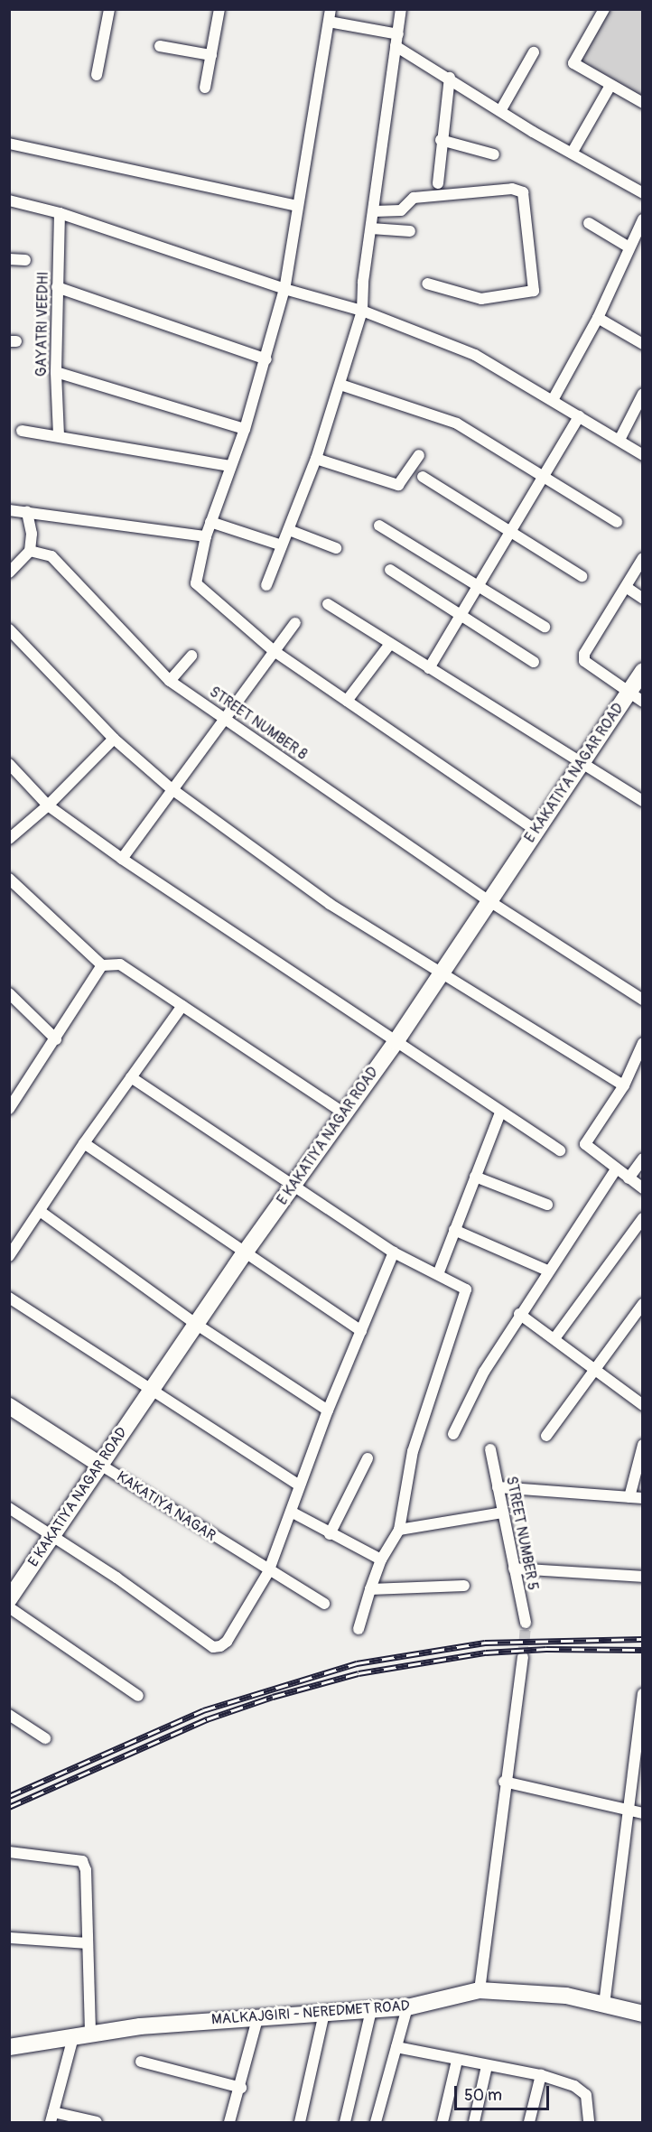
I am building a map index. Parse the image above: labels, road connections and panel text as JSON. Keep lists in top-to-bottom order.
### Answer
{
  "streets": {
    "street": [
      "GAYATRI VEEDHI",
      "STREET NUMBER 8",
      "E KAKATIYA NAGAR ROAD",
      "KAKATIYA NAGAR",
      "STREET NUMBER 5",
      "MALKAJGIRI - NEREDMET ROAD"
    ]
  },
  "crossings": [
    ["STREET NUMBER 8", "E KAKATIYA NAGAR ROAD"],
    ["E KAKATIYA NAGAR ROAD", "KAKATIYA NAGAR"]
  ],
  "scale_bar": "50 m"
}
